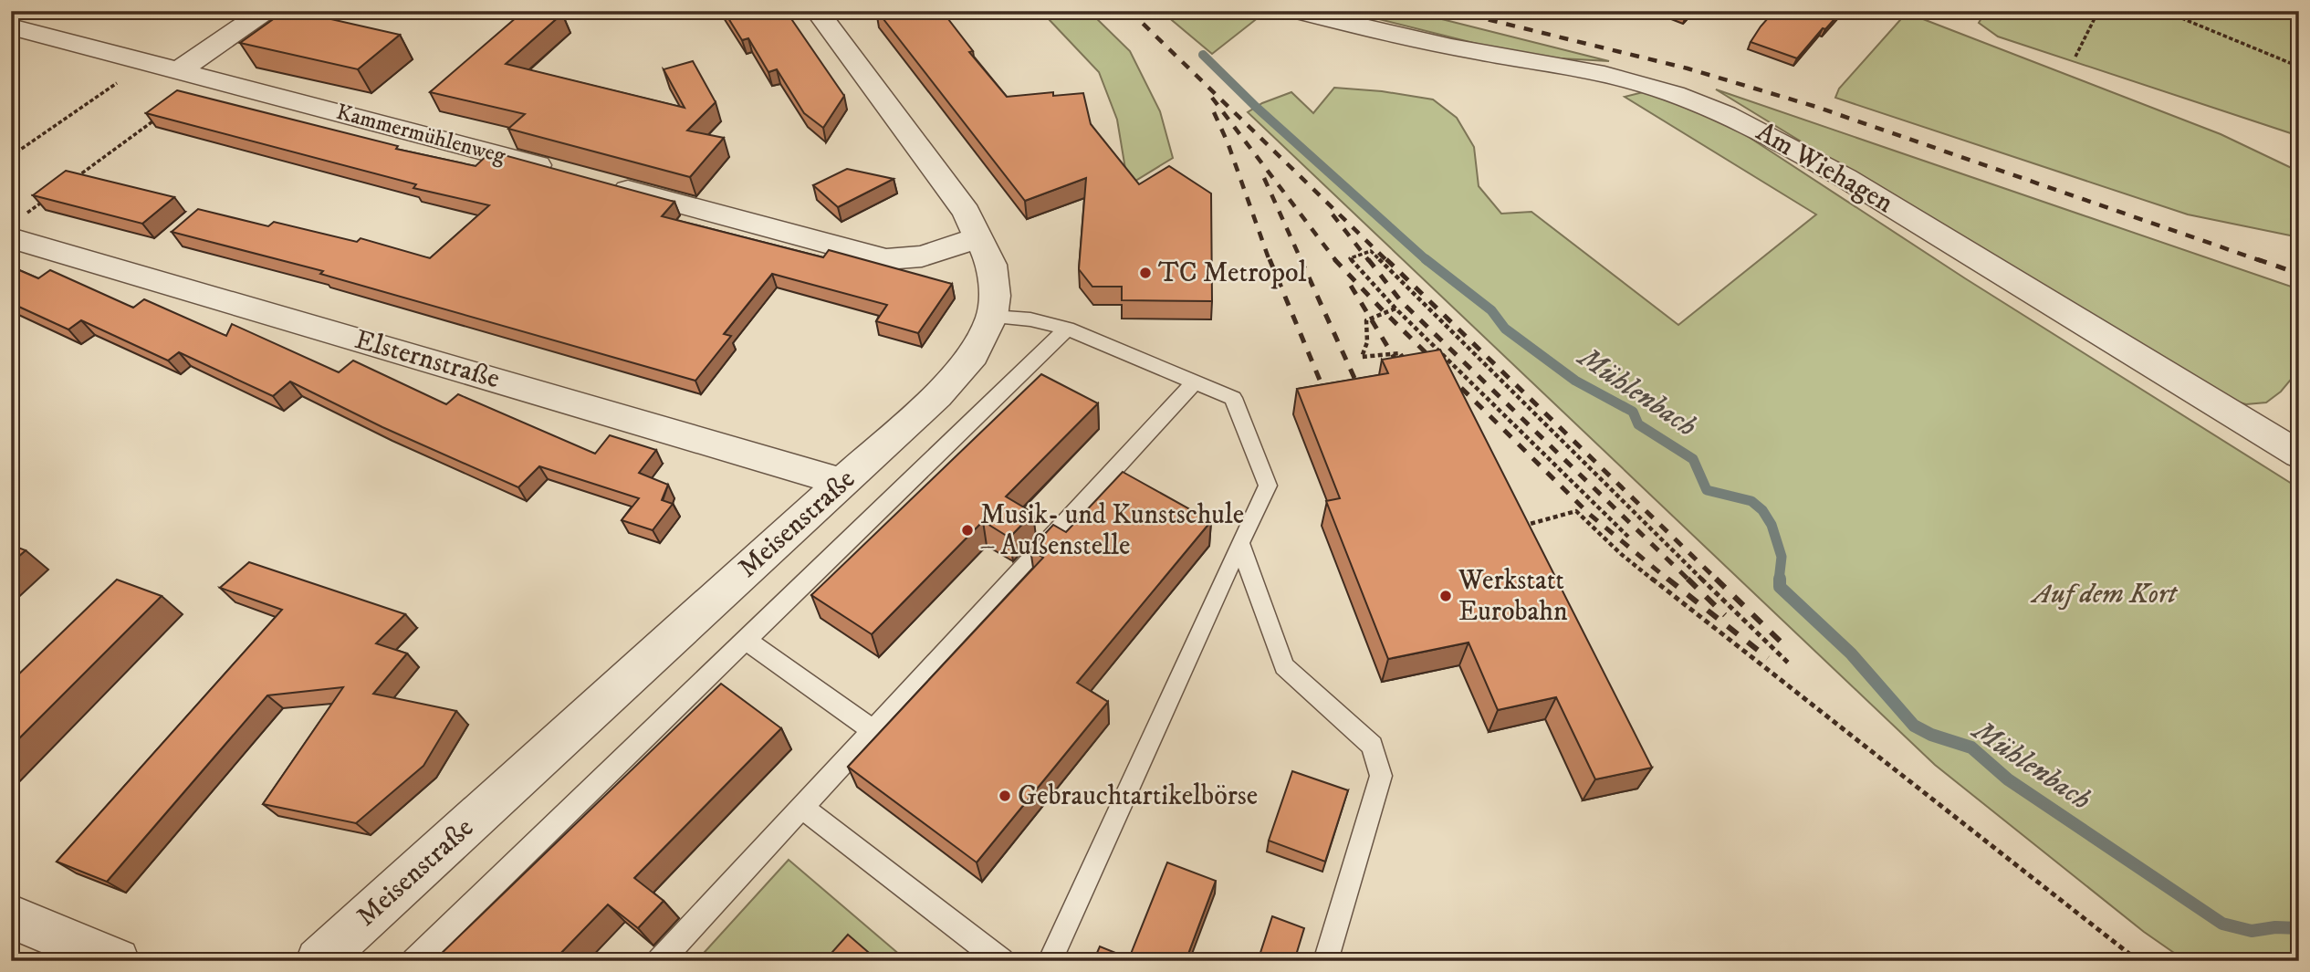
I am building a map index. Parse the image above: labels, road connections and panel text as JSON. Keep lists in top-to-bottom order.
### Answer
{
  "streets": {
    "street": [
      "Kammermühlenweg",
      "Am Wiehagen",
      "Elsternstraße",
      "Meisenstraße"
    ]
  },
  "crossings": [
    ["Elsternstraße", "Meisenstraße"]
  ],
  "water": ["Mühlenbach"],
  "parks": ["Auf dem Kort"],
  "places": [
    "TC Metropol",
    "Musik- und Kunstschule – Außenstelle",
    "Werkstatt Eurobahn",
    "Gebrauchtartikelbörse"
  ]
}
